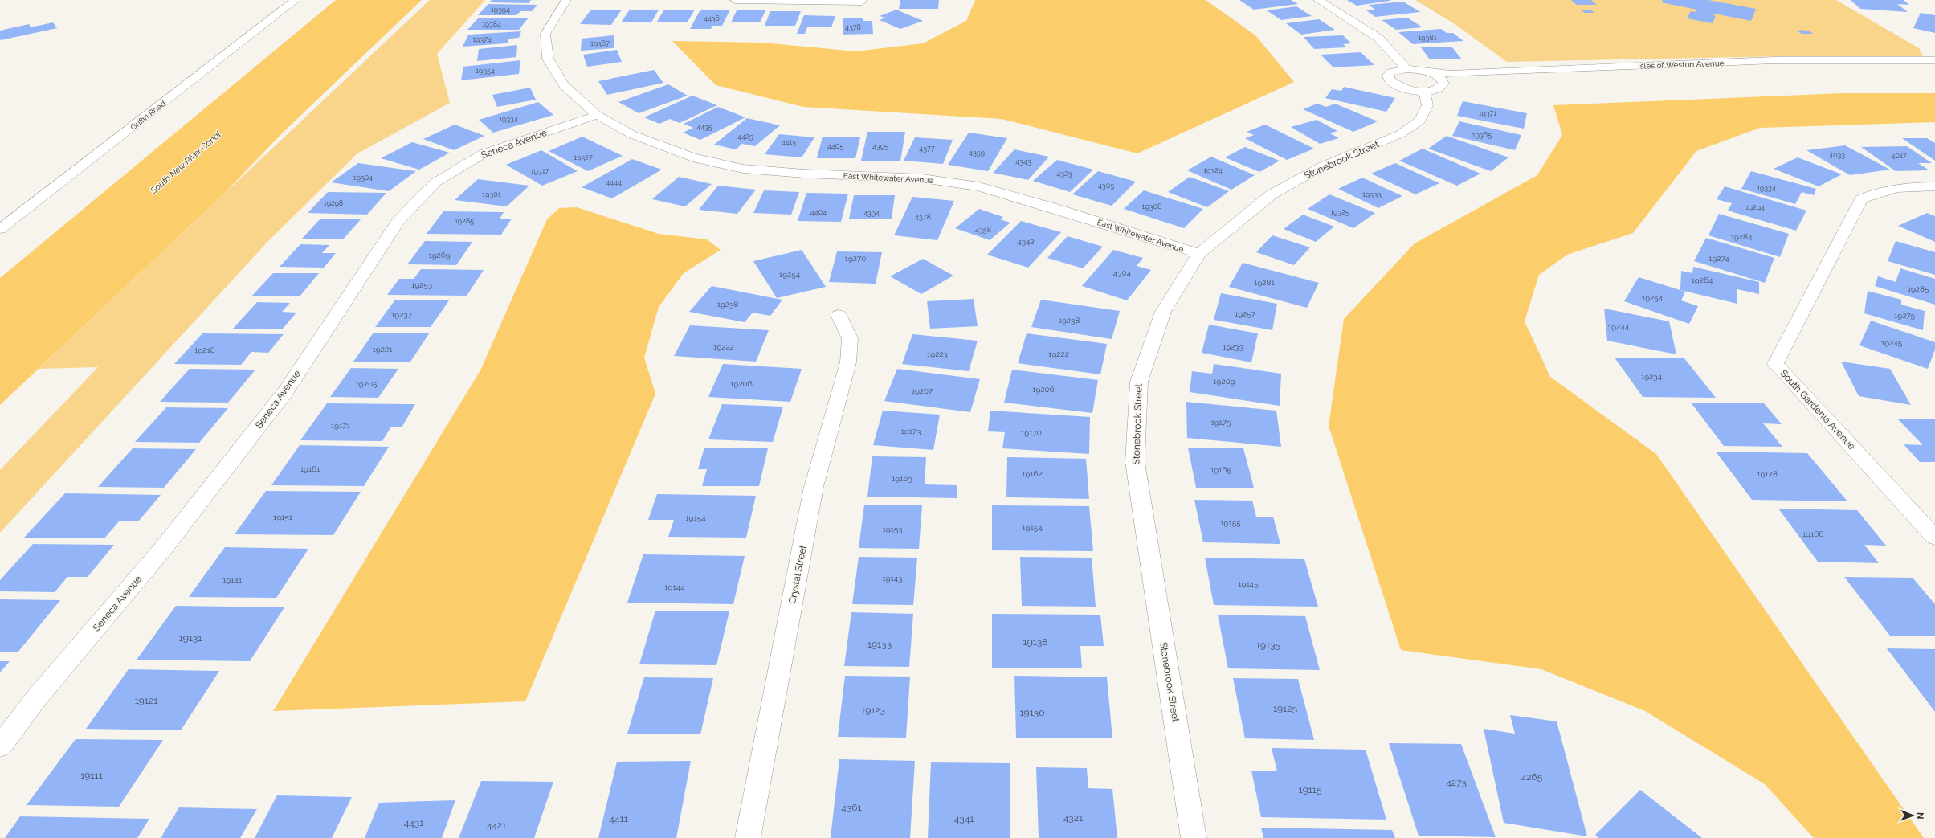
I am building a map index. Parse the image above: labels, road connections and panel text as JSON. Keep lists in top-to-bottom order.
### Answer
{
  "streets": {
    "street": [
      "Isles of Weston Avenue",
      "Griffin Road",
      "Seneca Avenue",
      "Stonebrook Street",
      "East Whitewater Avenue",
      "South Gardenia Avenue",
      "Crystal Street"
    ]
  },
  "crossings": [
    ["Isles of Weston Avenue", "Stonebrook Street"],
    ["Seneca Avenue", "East Whitewater Avenue"],
    ["Stonebrook Street", "East Whitewater Avenue"]
  ],
  "water": ["South New River Canal"],
  "house_numbers": [
    "19394",
    "4436",
    "19384",
    "4378",
    "19381",
    "19374",
    "19367",
    "19354",
    "19371",
    "19334",
    "4435",
    "19365",
    "4425",
    "4415",
    "4405",
    "4395",
    "4377",
    "4359",
    "4033",
    "4017",
    "19327",
    "4343",
    "19324",
    "19317",
    "4323",
    "19304",
    "4444",
    "4305",
    "19334",
    "19301",
    "19333",
    "19298",
    "19308",
    "19294",
    "4404",
    "19325",
    "4394",
    "4378",
    "19285",
    "4358",
    "19284",
    "4342",
    "19269",
    "19270",
    "19274",
    "4304",
    "19254",
    "19264",
    "19281",
    "19253",
    "19285",
    "19254",
    "19238",
    "19257",
    "19237",
    "19275",
    "19238",
    "19244",
    "19245",
    "19222",
    "19233",
    "19221",
    "19218",
    "19223",
    "19222",
    "19234",
    "19209",
    "19205",
    "19206",
    "19206",
    "19207",
    "19175",
    "19171",
    "19173",
    "19170",
    "19161",
    "19165",
    "19162",
    "19178",
    "19163",
    "19151",
    "19154",
    "19155",
    "19154",
    "19153",
    "19166",
    "19143",
    "19141",
    "19145",
    "19144",
    "19131",
    "19138",
    "19133",
    "19135",
    "19121",
    "19125",
    "19123",
    "19130",
    "19111",
    "4265",
    "4273",
    "19115",
    "4361",
    "4321",
    "4411",
    "4341",
    "4431",
    "4421"
  ],
  "north": "right"
}
